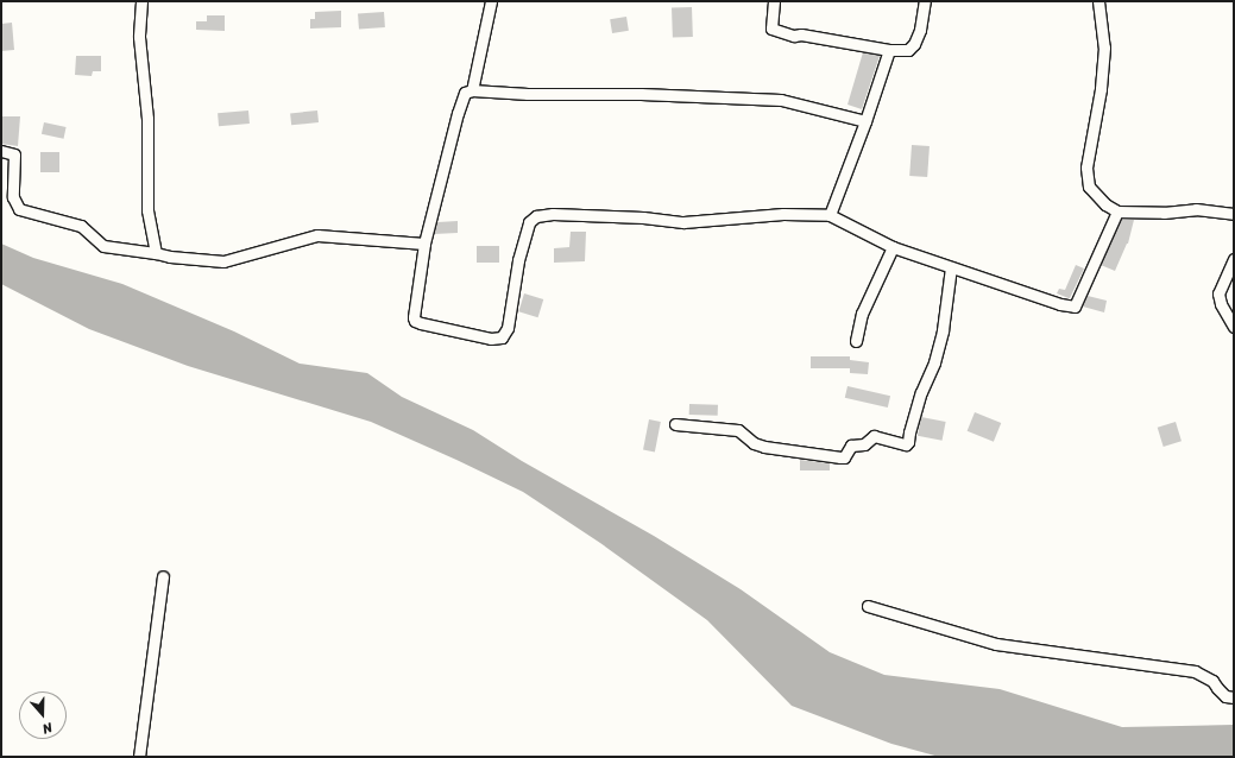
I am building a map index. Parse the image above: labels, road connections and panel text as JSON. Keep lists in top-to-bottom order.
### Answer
{
  "north": "bottom"
}
